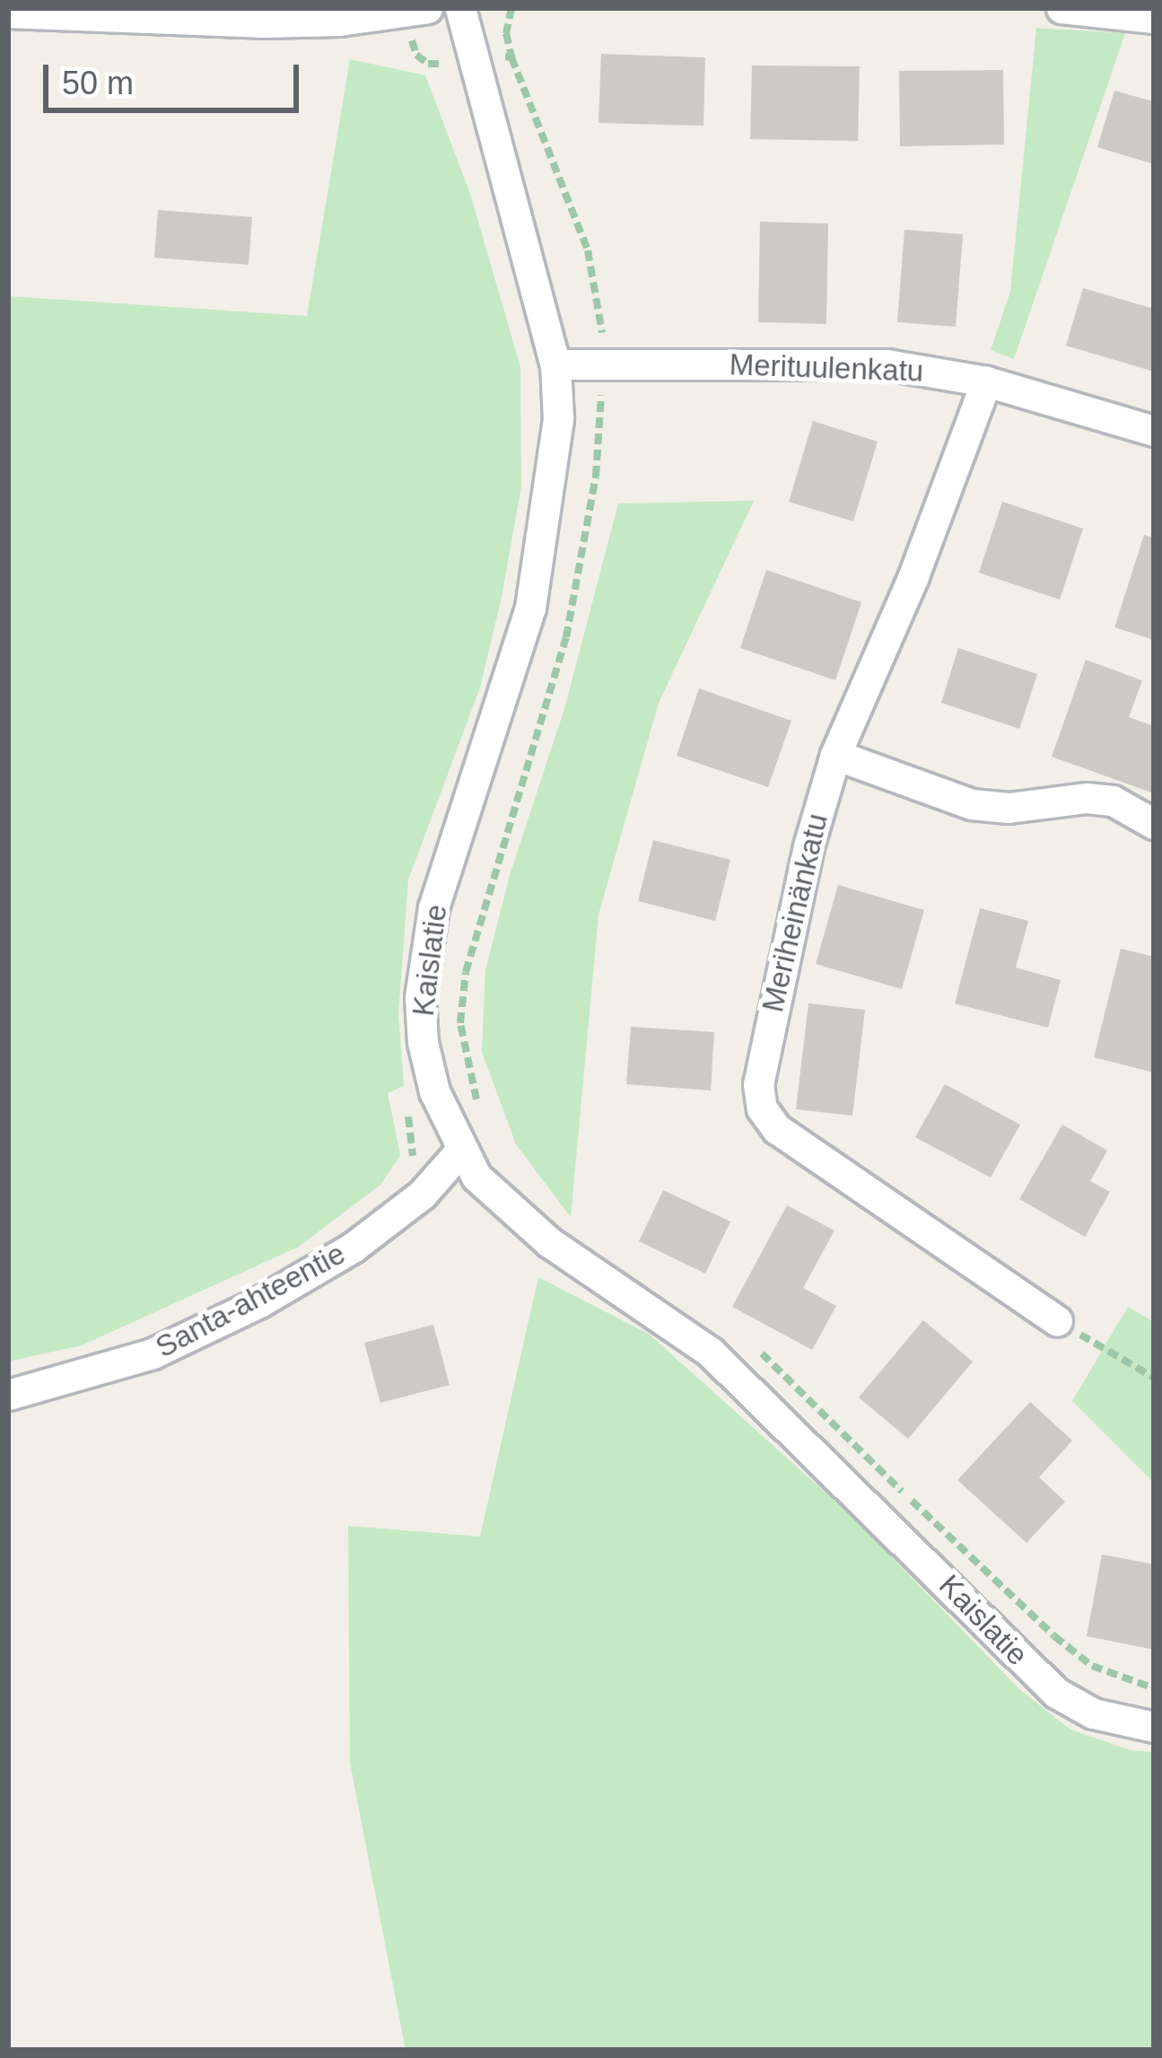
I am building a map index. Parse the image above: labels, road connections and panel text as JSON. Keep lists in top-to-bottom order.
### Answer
{
  "streets": {
    "street": [
      "Merituulenkatu",
      "Meriheinänkatu",
      "Kaislatie",
      "Santa-ahteentie"
    ]
  },
  "crossings": [
    ["Merituulenkatu", "Meriheinänkatu"],
    ["Merituulenkatu", "Kaislatie"],
    ["Kaislatie", "Santa-ahteentie"]
  ],
  "scale_bar": "50 m"
}
